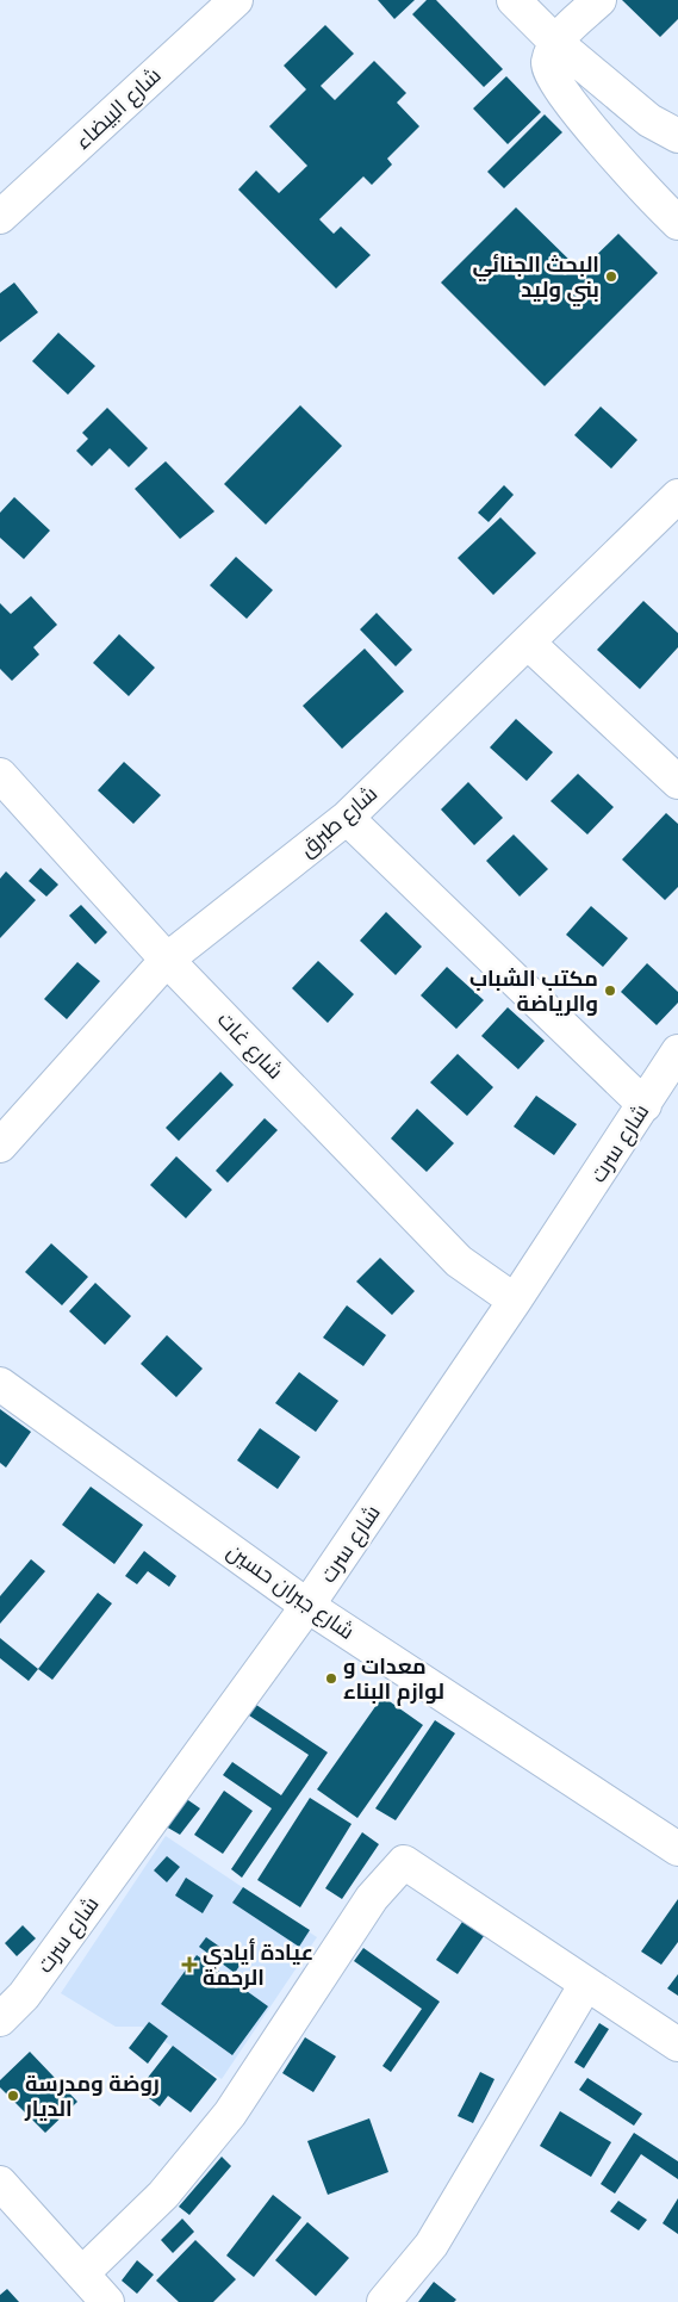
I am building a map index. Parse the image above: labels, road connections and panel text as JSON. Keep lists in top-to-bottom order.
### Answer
{
  "streets": {
    "street": [
      "شارع البيضاء",
      "شارع طبرق",
      "شارع غات",
      "شارع سرت",
      "شارع جبران حسين"
    ]
  },
  "crossings": [
    ["شارع طبرق", "شارع غات"],
    ["شارع غات", "شارع سرت"],
    ["شارع سرت", "شارع جبران حسين"]
  ],
  "places": {
    "other": [
      "البحث الجنائي بني وليد",
      "مكتب الشباب والرياضة",
      "معدات و لوازم البناء",
      "روضة ومدرسة الديار"
    ],
    "health": ["عيادة أيادي الرحمة"]
  }
}
